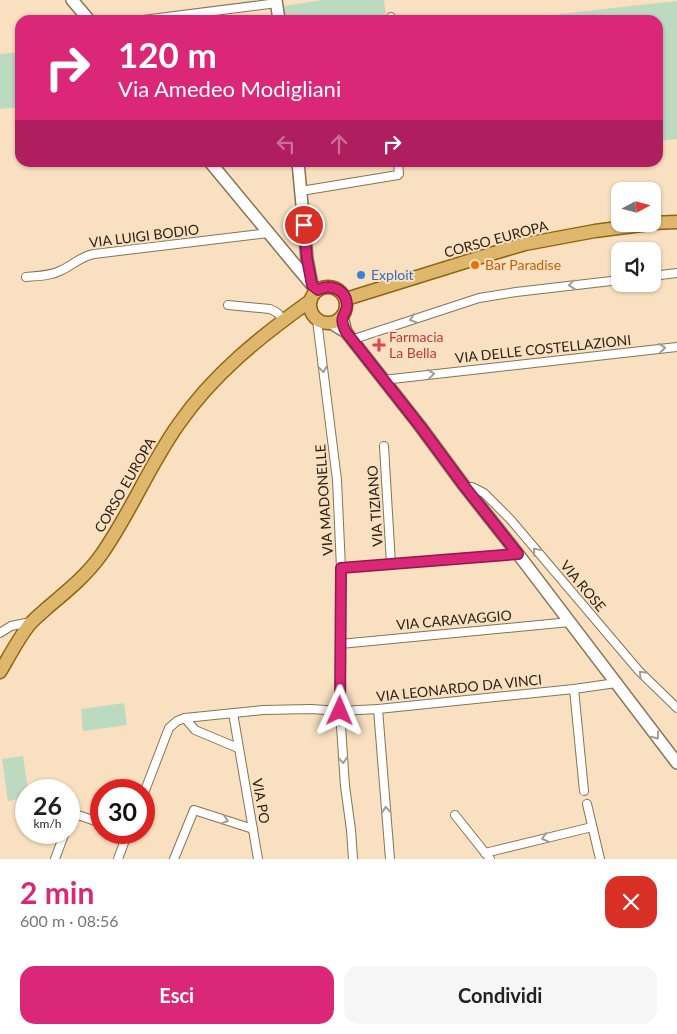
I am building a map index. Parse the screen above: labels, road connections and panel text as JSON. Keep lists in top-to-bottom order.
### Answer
{
  "streets": {
    "main road": ["CORSO EUROPA"],
    "street": [
      "VIA LUIGI BODIO",
      "VIA DELLE COSTELLAZIONI",
      "VIA MADONELLE",
      "VIA TIZIANO",
      "VIA ROSE",
      "VIA CARAVAGGIO",
      "VIA LEONARDO DA VINCI",
      "VIA PO"
    ]
  },
  "crossings": [
    ["CORSO EUROPA", "VIA MADONELLE"],
    ["VIA MADONELLE", "VIA CARAVAGGIO"],
    ["VIA MADONELLE", "VIA LEONARDO DA VINCI"],
    ["VIA LEONARDO DA VINCI", "VIA PO"]
  ],
  "one_way": ["VIA DELLE COSTELLAZIONI"],
  "places": {
    "other": ["Bar Paradise", "Exploit"],
    "health": ["Farmacia La Bella"]
  },
  "north": "right",
  "page": {
    "turn": ["120 m", "Via Amedeo Modigliani"],
    "speed": "26 km/h",
    "limit": "30",
    "heading": ["2 min", "600 m · 08:56"],
    "buttons": ["Esci", "Condividi"]
  }
}
